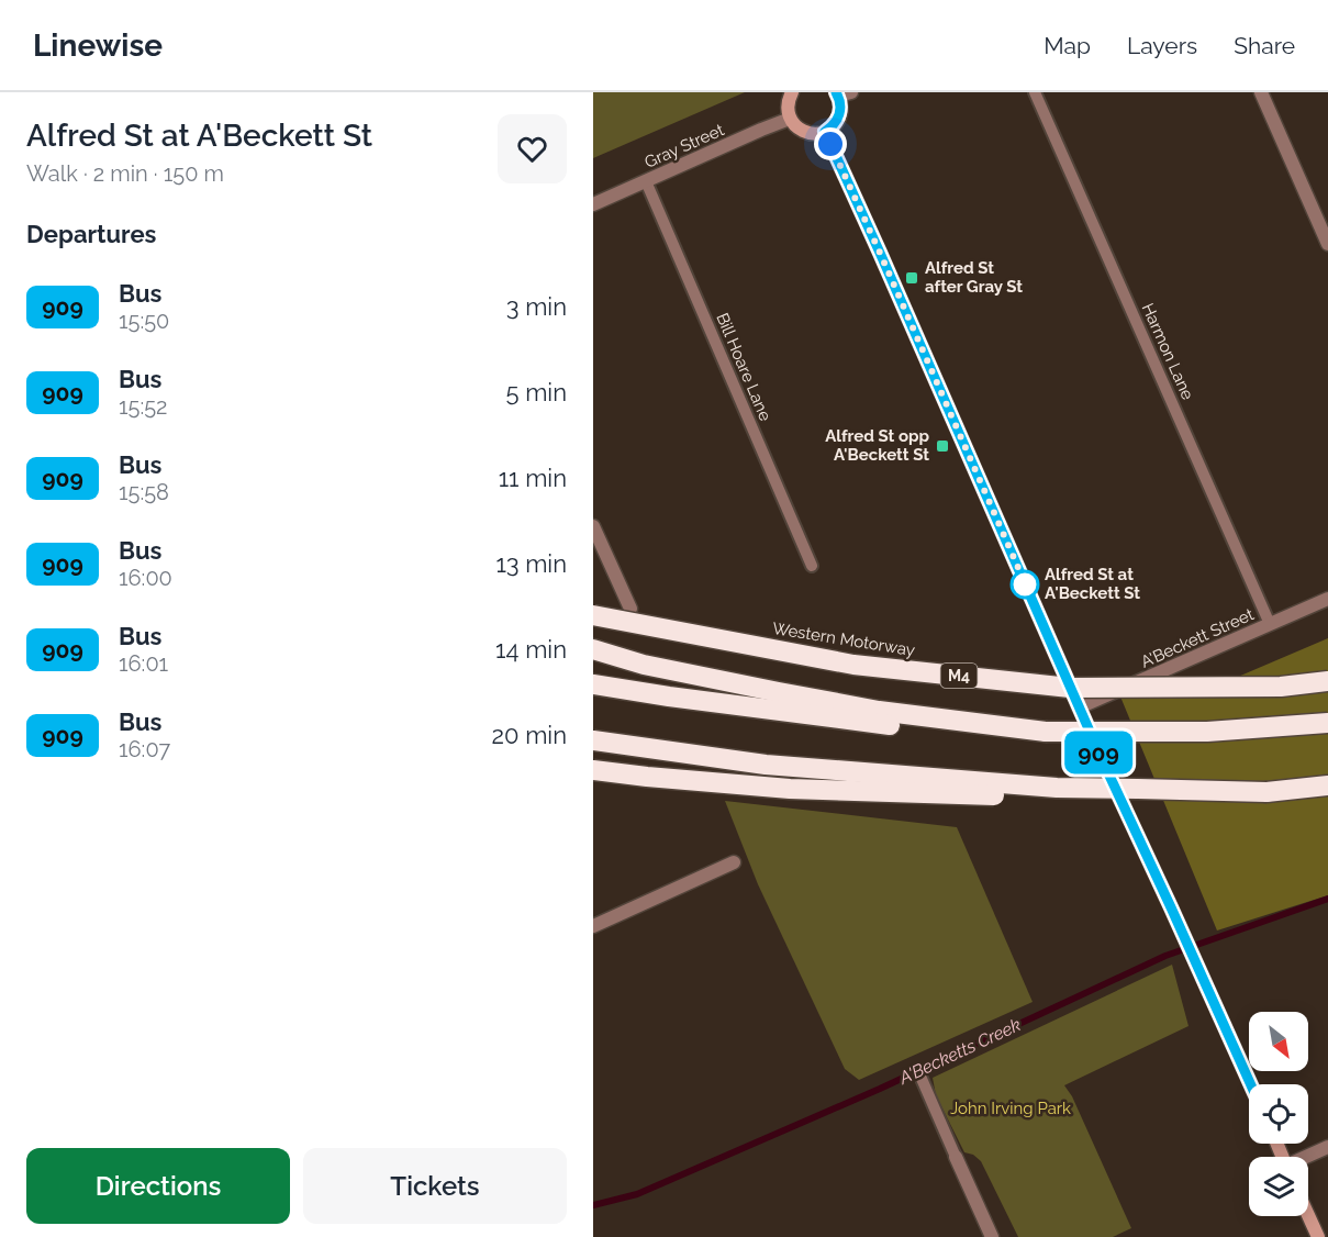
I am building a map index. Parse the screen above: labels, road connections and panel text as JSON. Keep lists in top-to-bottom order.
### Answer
{
  "streets": {
    "highway": ["Western Motorway", "M4"],
    "street": ["Gray Street", "A'Beckett Street"],
    "lane": ["Harmon Lane", "Bill Hoare Lane"]
  },
  "crossings": [
    ["Gray Street", "Bill Hoare Lane"],
    ["Harmon Lane", "A'Beckett Street"]
  ],
  "water": ["A'Becketts Creek"],
  "parks": ["John Irving Park"],
  "places": {
    "transit": ["Alfred St after Gray St", "Alfred St opp A'Beckett St"],
    "other": ["Alfred St at A'Beckett St"]
  },
  "lines": ["bus line 909"],
  "north": "bottom right",
  "page": {
    "header": "Linewise",
    "nav": ["Map", "Layers", "Share"],
    "heading": [
      ["Alfred St at A'Beckett St", "Walk · 2 min · 150 m"],
      "Departures"
    ],
    "on_map": "909",
    "list": [
      {
        "mark": "909",
        "name": "Bus",
        "note": "15:50",
        "value": "3 min"
      },
      {
        "mark": "909",
        "name": "Bus",
        "note": "15:52",
        "value": "5 min"
      },
      {
        "mark": "909",
        "name": "Bus",
        "note": "15:58",
        "value": "11 min"
      },
      {
        "mark": "909",
        "name": "Bus",
        "note": "16:00",
        "value": "13 min"
      },
      {
        "mark": "909",
        "name": "Bus",
        "note": "16:01",
        "value": "14 min"
      },
      {
        "mark": "909",
        "name": "Bus",
        "note": "16:07",
        "value": "20 min"
      }
    ],
    "buttons": ["Directions", "Tickets"]
  }
}
